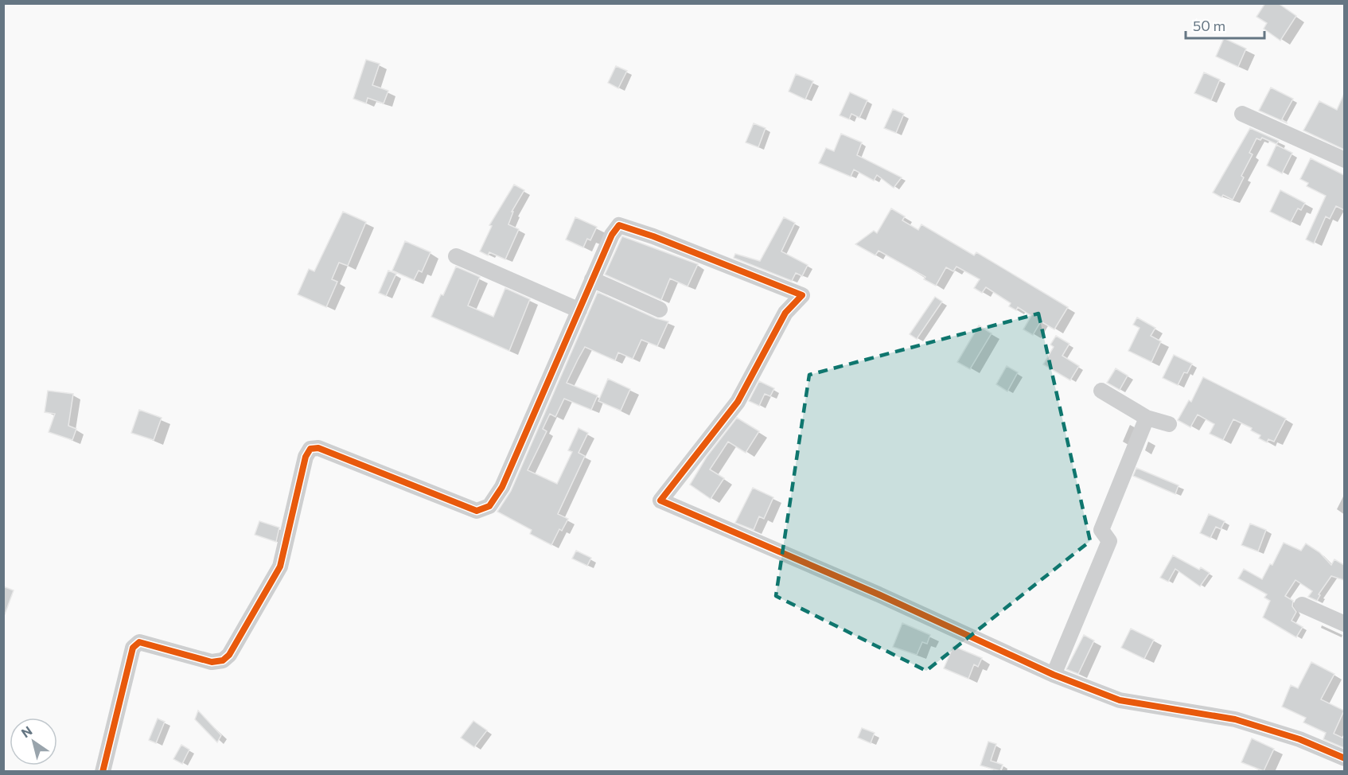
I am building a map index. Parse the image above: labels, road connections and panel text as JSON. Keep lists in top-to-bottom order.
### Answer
{
  "scale_bar": "50 m",
  "north": "top left"
}
